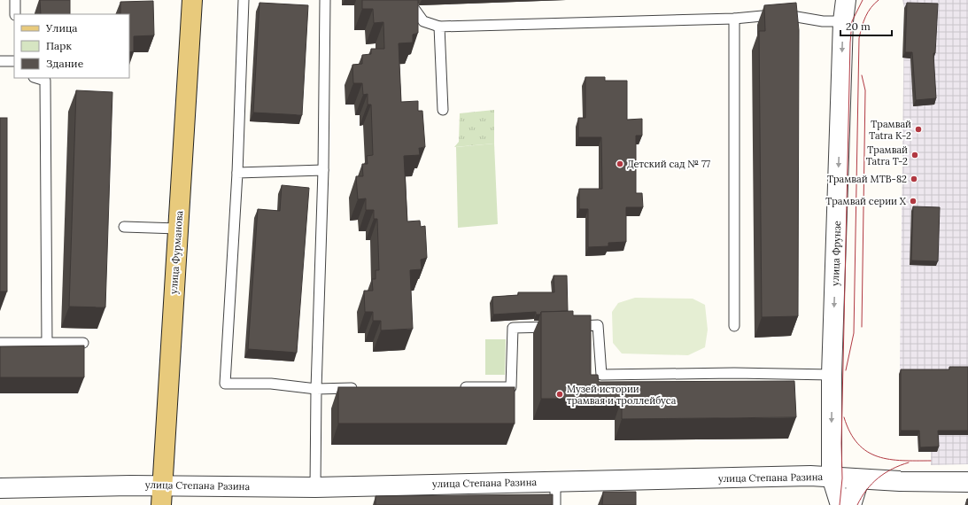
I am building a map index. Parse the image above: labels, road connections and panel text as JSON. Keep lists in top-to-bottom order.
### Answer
{
  "streets": {
    "main road": ["улица Фурманова"],
    "street": ["улица Фрунзе", "улица Степана Разина"]
  },
  "crossings": [
    ["улица Фурманова", "улица Степана Разина"],
    ["улица Фрунзе", "улица Степана Разина"]
  ],
  "one_way": ["улица Фрунзе"],
  "places": [
    "Трамвай Tatra K-2",
    "Трамвай Tatra T-2",
    "Детский сад № 77",
    "Трамвай МТВ-82",
    "Трамвай серии X",
    "Музей истории трамвая и троллейбуса"
  ],
  "legend": ["Улица", "Парк", "Здание"],
  "scale_bar": "20 m"
}
